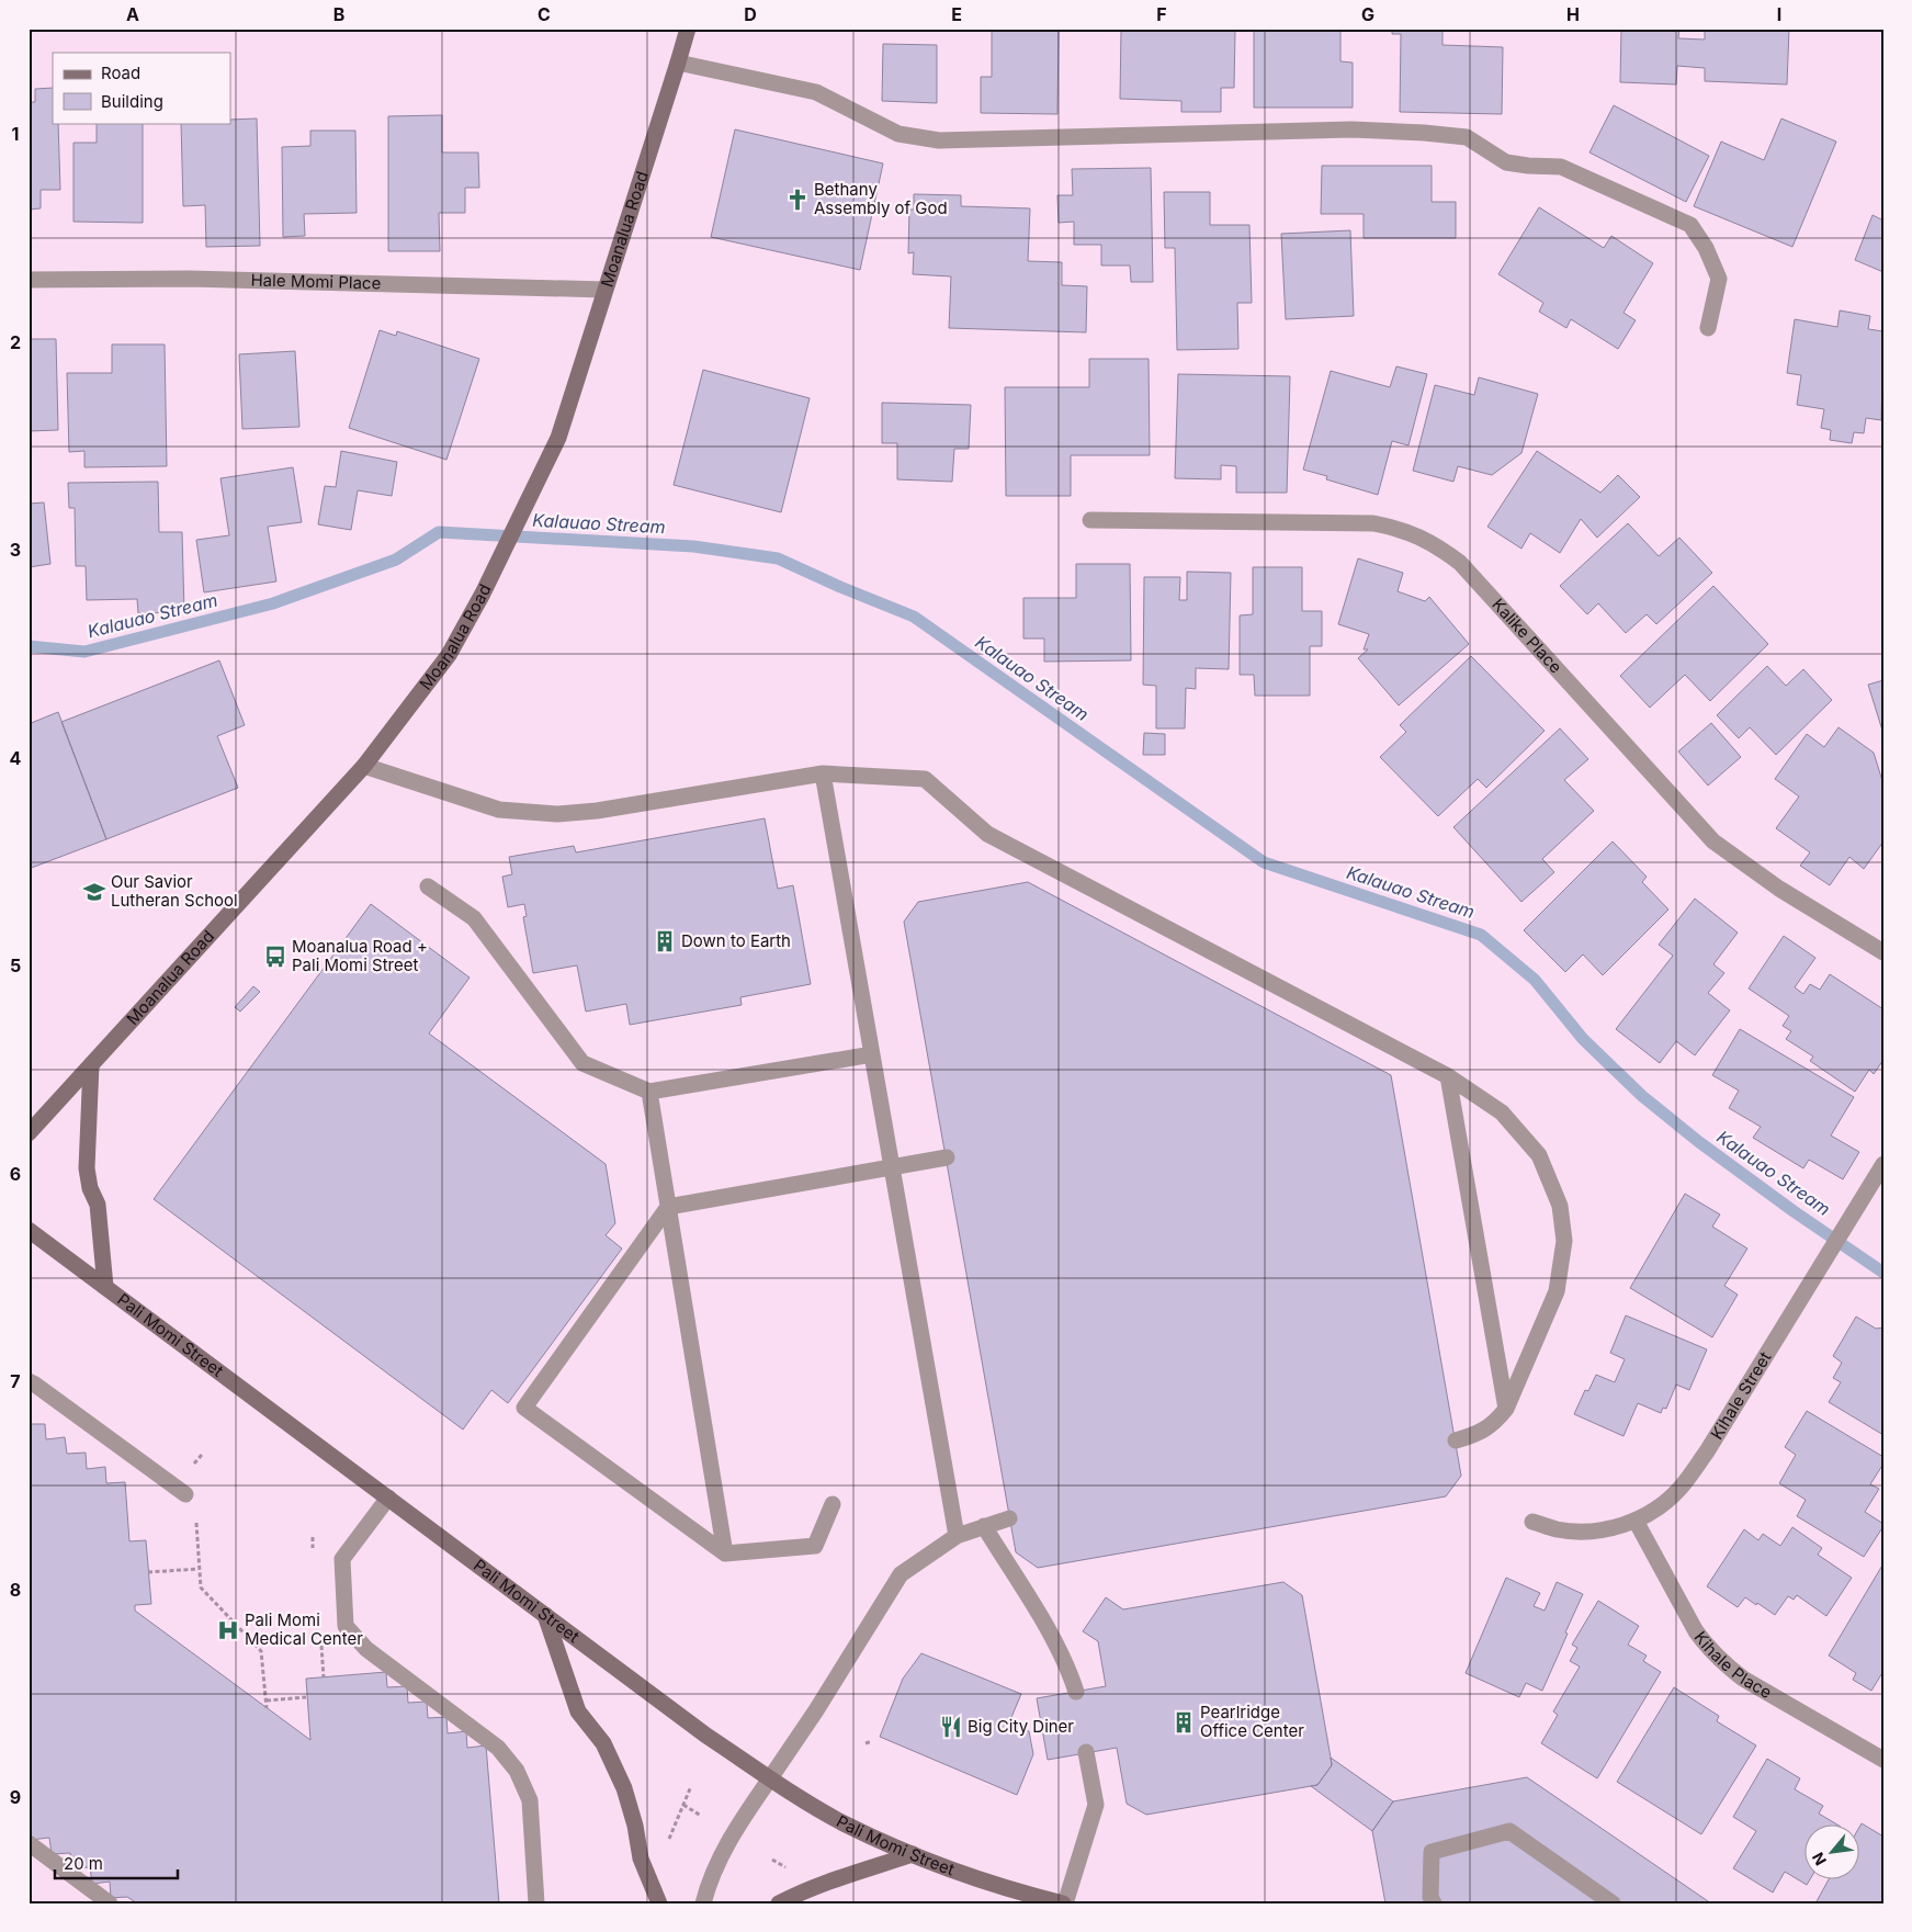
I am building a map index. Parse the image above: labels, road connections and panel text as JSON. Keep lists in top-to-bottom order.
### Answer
{
  "streets": {
    "street": [
      "Moanalua Road",
      "Hale Momi Place",
      "Kalike Place",
      "Pali Momi Street",
      "Kihale Street",
      "Kihale Place"
    ]
  },
  "crossings": [
    ["Moanalua Road", "Hale Momi Place"],
    ["Kihale Street", "Kihale Place"]
  ],
  "water": ["Kalauao Stream"],
  "places": {
    "church": ["Bethany Assembly of God"],
    "school or university": ["Our Savior Lutheran School"],
    "building": ["Down to Earth", "Pearlridge Office Center"],
    "bus stop": ["Moanalua Road + Pali Momi Street"],
    "hospital": ["Pali Momi Medical Center"],
    "restaurant": ["Big City Diner"]
  },
  "legend": ["Road", "Building"],
  "scale_bar": "20 m",
  "north": "bottom left",
  "grid": {
    "columns": [
      "A",
      "B",
      "C",
      "D",
      "E",
      "F",
      "G",
      "H",
      "I"
    ],
    "rows": [
      "1",
      "2",
      "3",
      "4",
      "5",
      "6",
      "7",
      "8",
      "9"
    ]
  }
}
